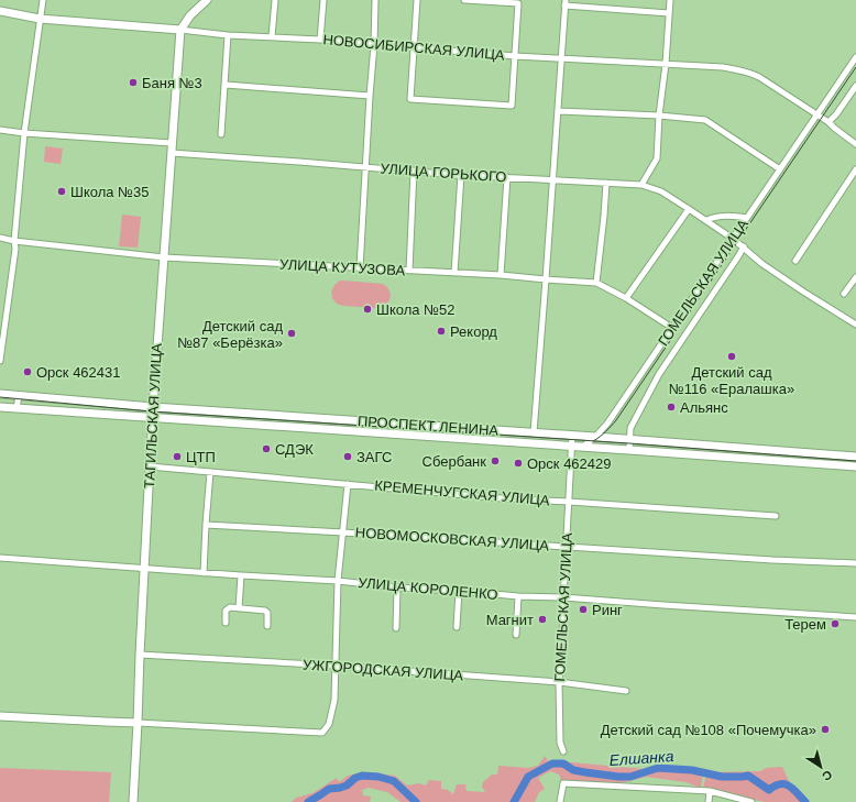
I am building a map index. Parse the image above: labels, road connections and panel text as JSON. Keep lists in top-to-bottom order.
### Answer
{
  "streets": {
    "main road": ["НОВОСИБИРСКАЯ УЛИЦА", "ТАГИЛЬСКАЯ УЛИЦА", "ПРОСПЕКТ ЛЕНИНА"],
    "street": [
      "УЛИЦА ГОРЬКОГО",
      "УЛИЦА КУТУЗОВА",
      "ГОМЕЛЬСКАЯ УЛИЦА",
      "КРЕМЕНЧУГСКАЯ УЛИЦА",
      "НОВОМОСКОВСКАЯ УЛИЦА",
      "УЛИЦА КОРОЛЕНКО",
      "УЖГОРОДСКАЯ УЛИЦА"
    ]
  },
  "crossings": [
    ["НОВОСИБИРСКАЯ УЛИЦА", "ГОМЕЛЬСКАЯ УЛИЦА"],
    ["НОВОСИБИРСКАЯ УЛИЦА", "ТАГИЛЬСКАЯ УЛИЦА"],
    ["УЛИЦА ГОРЬКОГО", "ГОМЕЛЬСКАЯ УЛИЦА"],
    ["УЛИЦА ГОРЬКОГО", "ТАГИЛЬСКАЯ УЛИЦА"],
    ["УЛИЦА КУТУЗОВА", "ГОМЕЛЬСКАЯ УЛИЦА"],
    ["УЛИЦА КУТУЗОВА", "ТАГИЛЬСКАЯ УЛИЦА"],
    ["ГОМЕЛЬСКАЯ УЛИЦА", "ПРОСПЕКТ ЛЕНИНА"],
    ["ГОМЕЛЬСКАЯ УЛИЦА", "КРЕМЕНЧУГСКАЯ УЛИЦА"],
    ["ГОМЕЛЬСКАЯ УЛИЦА", "НОВОМОСКОВСКАЯ УЛИЦА"],
    ["ГОМЕЛЬСКАЯ УЛИЦА", "УЛИЦА КОРОЛЕНКО"],
    ["ГОМЕЛЬСКАЯ УЛИЦА", "УЖГОРОДСКАЯ УЛИЦА"],
    ["ТАГИЛЬСКАЯ УЛИЦА", "ПРОСПЕКТ ЛЕНИНА"],
    ["ТАГИЛЬСКАЯ УЛИЦА", "КРЕМЕНЧУГСКАЯ УЛИЦА"],
    ["ТАГИЛЬСКАЯ УЛИЦА", "УЛИЦА КОРОЛЕНКО"],
    ["ТАГИЛЬСКАЯ УЛИЦА", "УЖГОРОДСКАЯ УЛИЦА"]
  ],
  "water": ["Елшанка"],
  "places": [
    "Баня №3",
    "Школа №35",
    "Школа №52",
    "Рекорд",
    "Детский сад №87 «Берёзка»",
    "Детский сад №116 «Ералашка»",
    "Орск 462431",
    "Альянс",
    "СДЭК",
    "ЦТП",
    "ЗАГС",
    "Сбербанк",
    "Орск 462429",
    "Ринг",
    "Магнит",
    "Терем",
    "Детский сад №108 «Почемучка»"
  ],
  "north": "bottom right"
}
